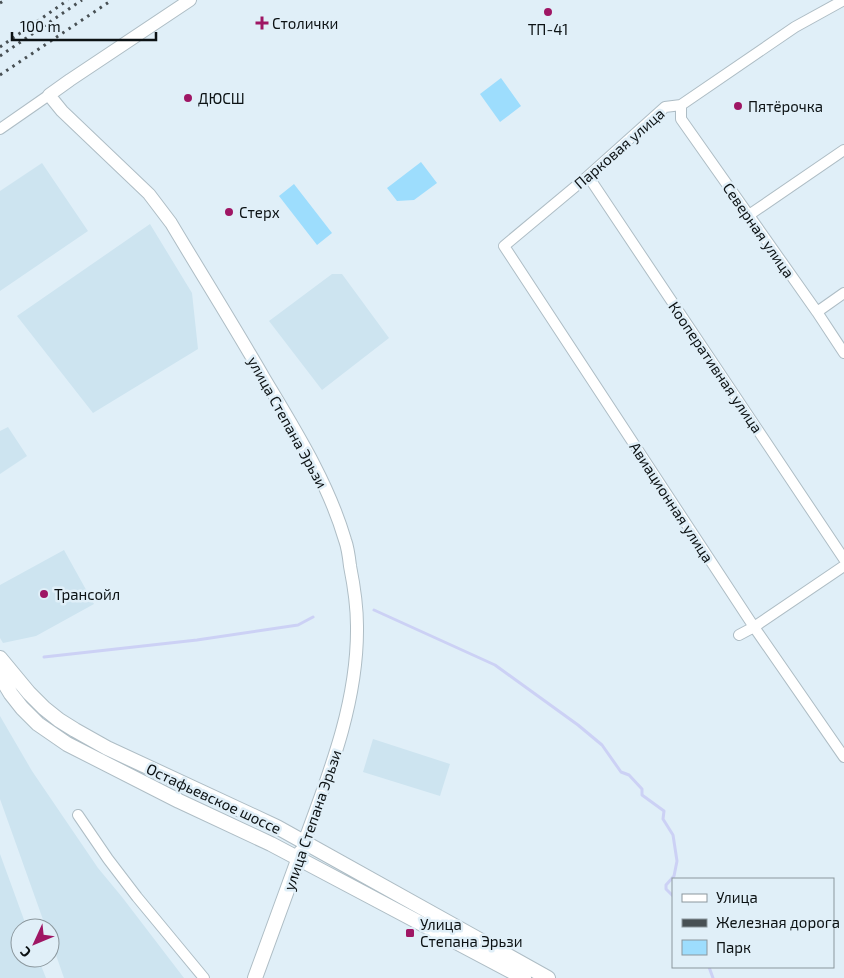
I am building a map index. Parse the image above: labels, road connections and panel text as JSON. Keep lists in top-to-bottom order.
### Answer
{
  "streets": {
    "main road": ["улица Степана Эрьзи", "Остафьевское шоссе"],
    "street": [
      "Парковая улица",
      "Северная улица",
      "Кооперативная улица",
      "Авиационная улица"
    ]
  },
  "crossings": [
    ["Парковая улица", "Северная улица"],
    ["Парковая улица", "Кооперативная улица"],
    ["Парковая улица", "Авиационная улица"],
    ["улица Степана Эрьзи", "Остафьевское шоссе"]
  ],
  "places": {
    "other": [
      "ТП-41",
      "ДЮСШ",
      "Пятёрочка",
      "Стерх",
      "Трансойл"
    ],
    "health": ["Столички"],
    "transit": ["Улица Степана Эрьзи"]
  },
  "legend": ["Улица", "Железная дорога", "Парк"],
  "scale_bar": "100 m",
  "north": "bottom left"
}
